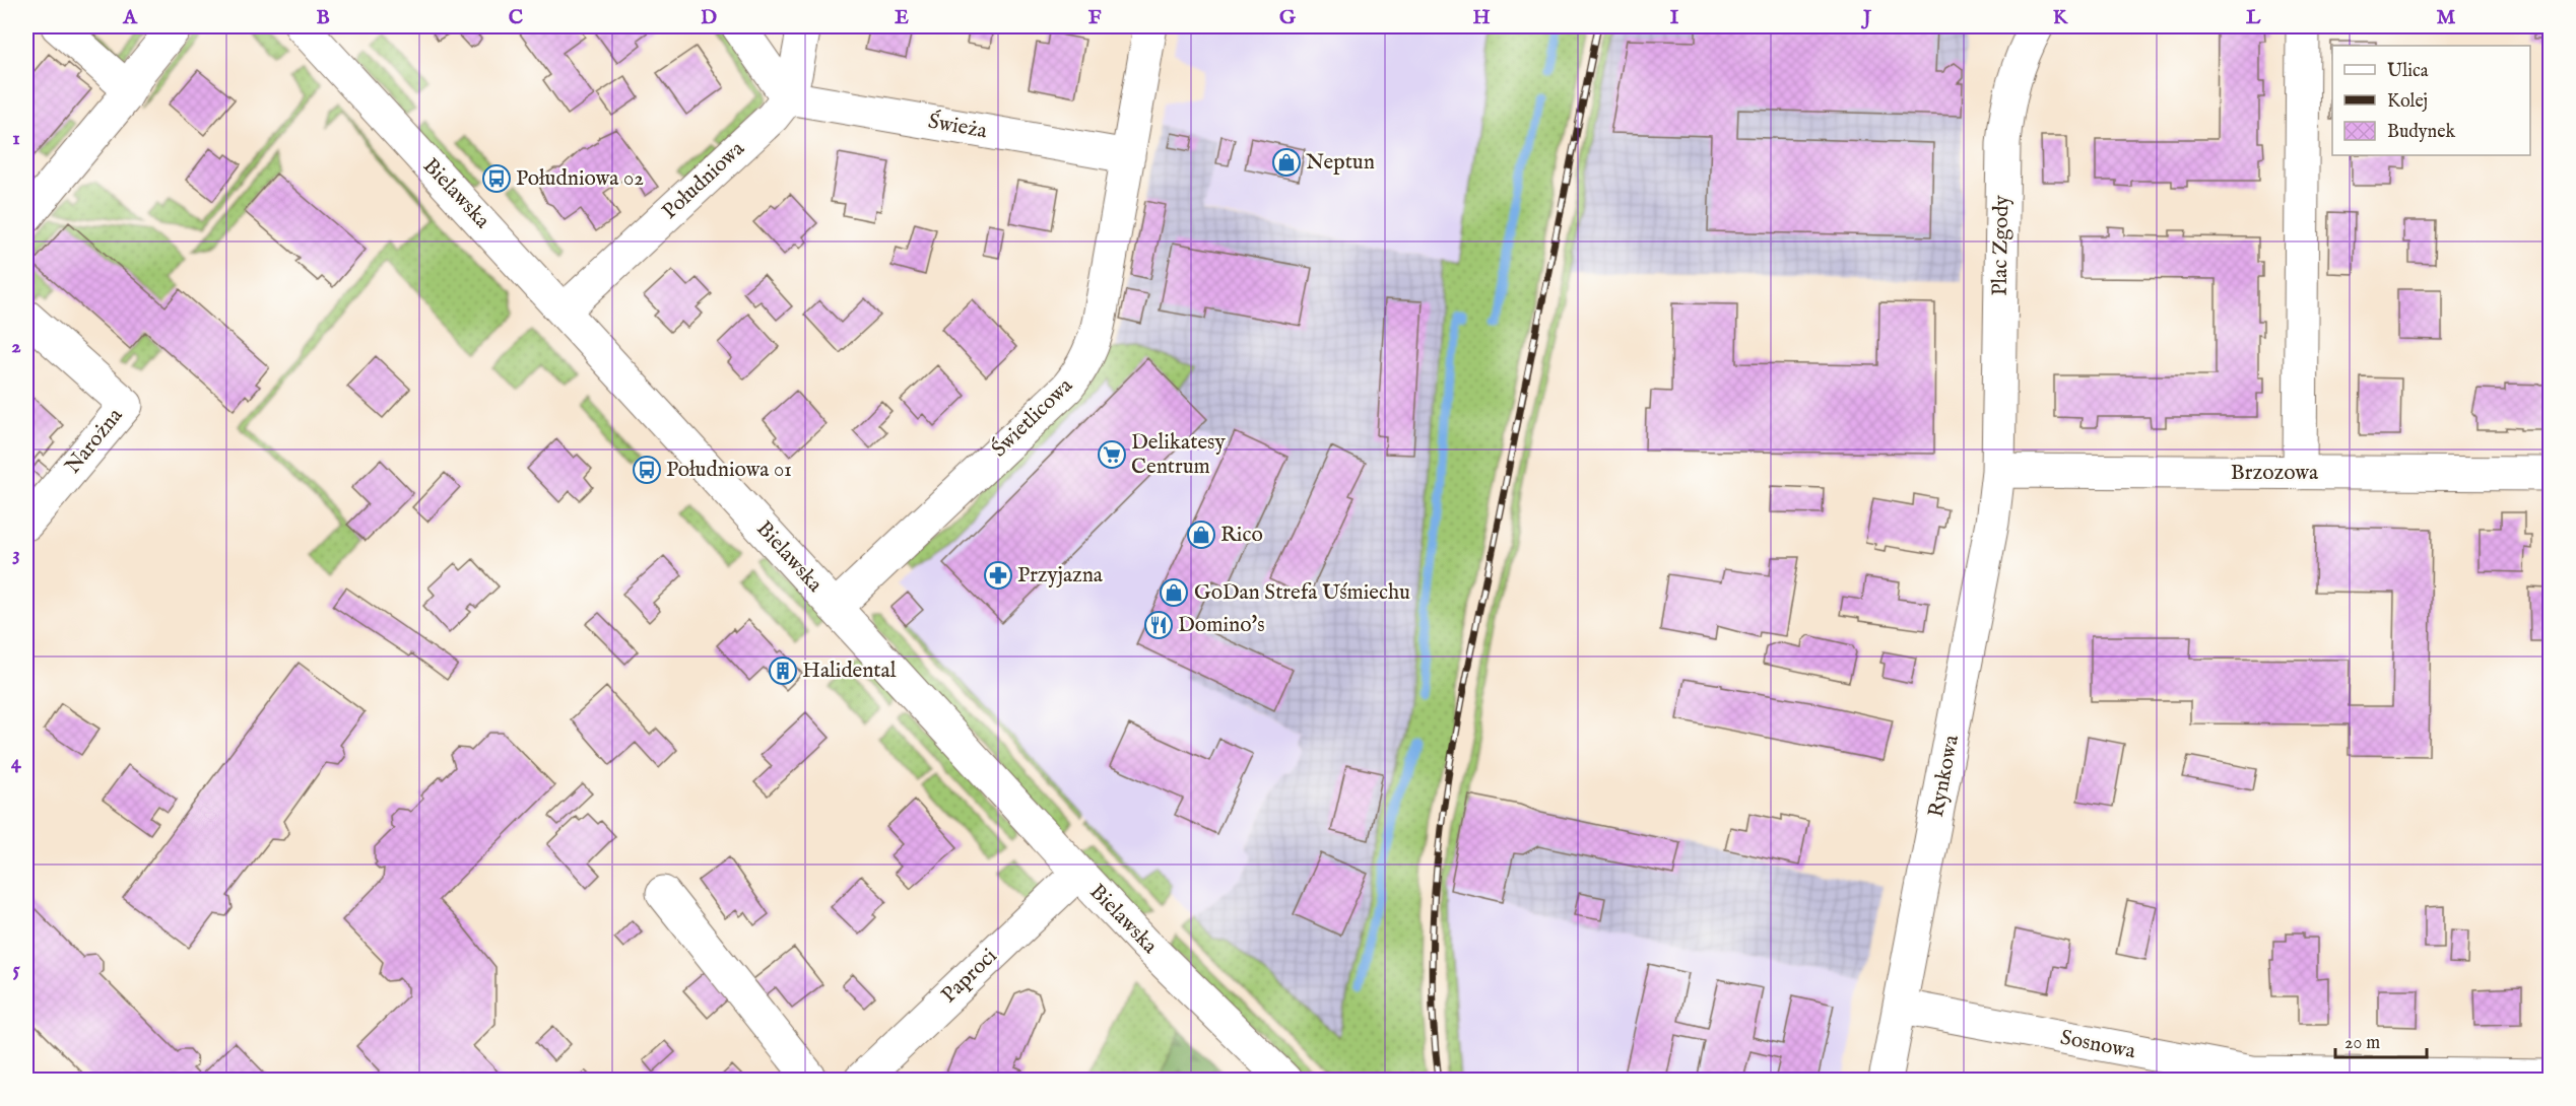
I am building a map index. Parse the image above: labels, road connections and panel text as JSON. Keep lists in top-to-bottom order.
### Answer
{
  "streets": {
    "street": [
      "Świeża",
      "Południowa",
      "Bielawska",
      "Plac Zgody",
      "Świetlicowa",
      "Narożna",
      "Brzozowa",
      "Rynkowa",
      "Paproci",
      "Sosnowa"
    ]
  },
  "crossings": [
    ["Świeża", "Południowa"],
    ["Świeża", "Świetlicowa"],
    ["Południowa", "Bielawska"],
    ["Bielawska", "Świetlicowa"],
    ["Bielawska", "Paproci"],
    ["Plac Zgody", "Brzozowa"],
    ["Plac Zgody", "Rynkowa"],
    ["Brzozowa", "Rynkowa"],
    ["Rynkowa", "Sosnowa"]
  ],
  "places": {
    "shop": ["Neptun", "Rico", "GoDan Strefa Uśmiechu"],
    "bus stop": ["Południowa 02", "Południowa 01"],
    "supermarket": ["Delikatesy Centrum"],
    "pharmacy": ["Przyjazna"],
    "restaurant": ["Domino's"],
    "building": ["Halidental"]
  },
  "legend": ["Ulica", "Kolej", "Budynek"],
  "scale_bar": "20 m",
  "grid": {
    "columns": [
      "A",
      "B",
      "C",
      "D",
      "E",
      "F",
      "G",
      "H",
      "I",
      "J",
      "K",
      "L",
      "M"
    ],
    "rows": [
      "1",
      "2",
      "3",
      "4",
      "5"
    ]
  }
}
